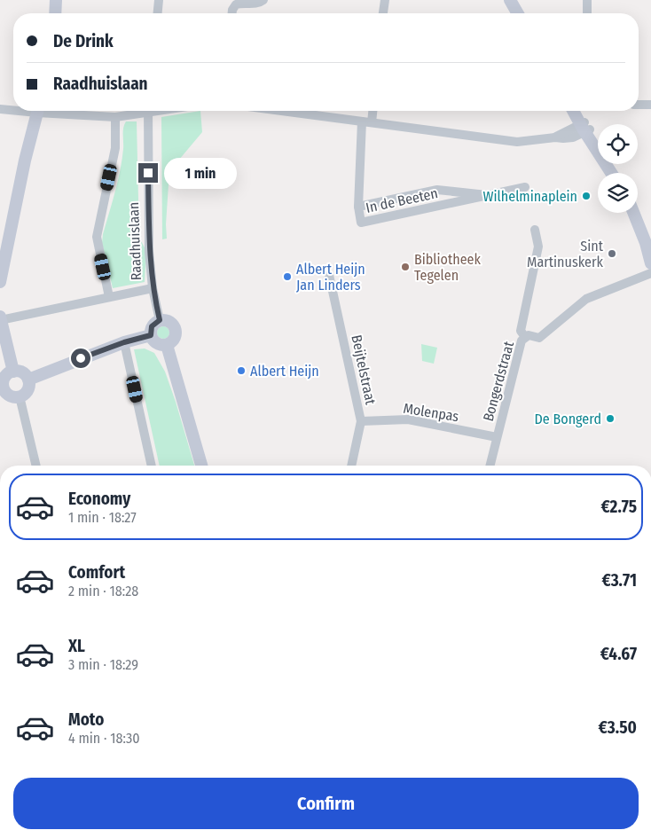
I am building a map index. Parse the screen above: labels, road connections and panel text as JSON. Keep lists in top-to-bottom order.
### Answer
{
  "streets": {
    "street": [
      "In de Beeten",
      "Raadhuislaan",
      "Beijtelstraat",
      "Bongerdstraat",
      "Molenpas"
    ]
  },
  "crossings": [
    ["Beijtelstraat", "Molenpas"],
    ["Bongerdstraat", "Molenpas"]
  ],
  "places": [
    "Wilhelminaplein",
    "Sint Martinuskerk",
    "Bibliotheek Tegelen",
    "Albert Heijn Jan Linders",
    "Albert Heijn",
    "De Bongerd"
  ],
  "page": {
    "banner": ["De Drink", "Raadhuislaan"],
    "bubble": "1 min",
    "list": [
      {
        "name": "Economy",
        "note": "1 min · 18:27",
        "value": "€2.75"
      },
      {
        "name": "Comfort",
        "note": "2 min · 18:28",
        "value": "€3.71"
      },
      {
        "name": "XL",
        "note": "3 min · 18:29",
        "value": "€4.67"
      },
      {
        "name": "Moto",
        "note": "4 min · 18:30",
        "value": "€3.50"
      }
    ],
    "buttons": "Confirm"
  }
}
